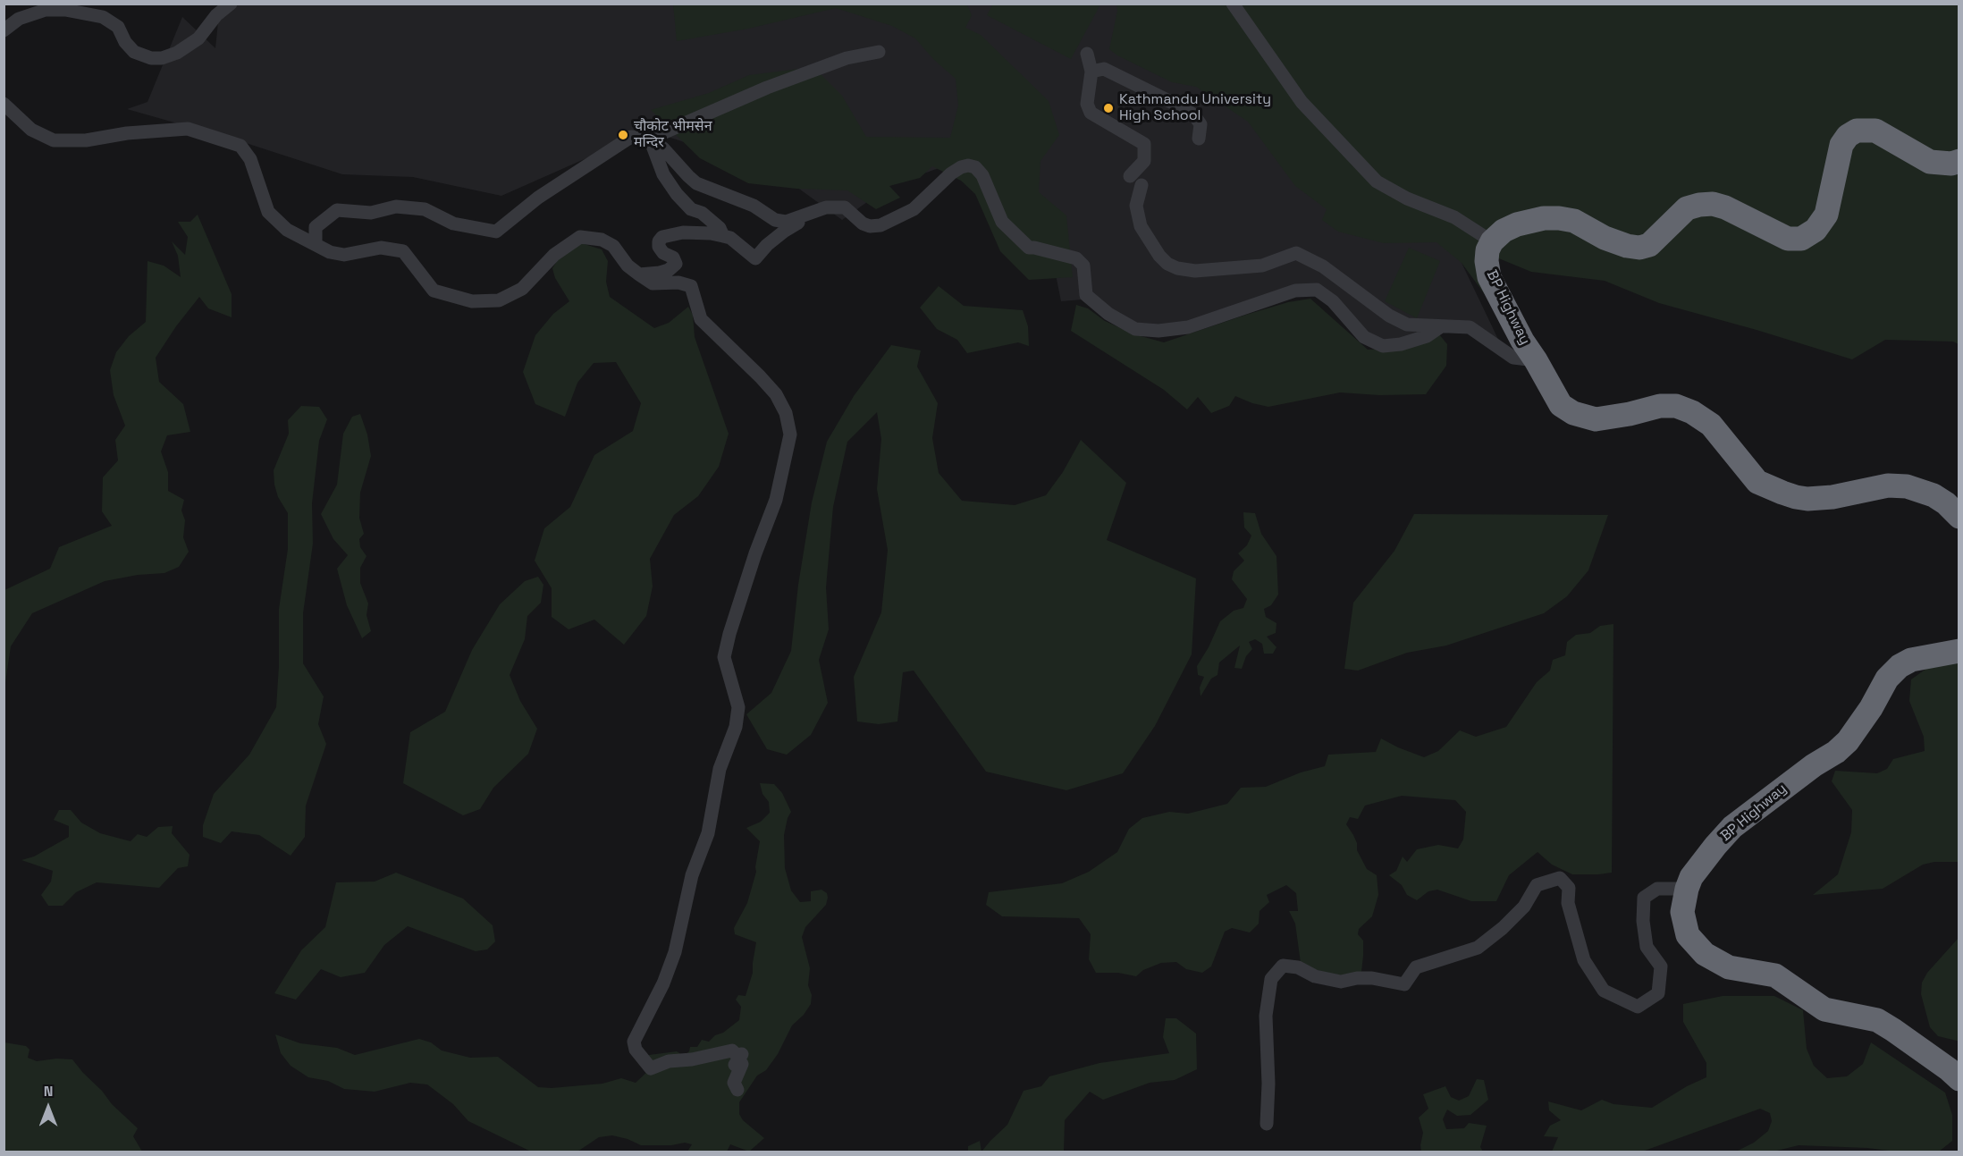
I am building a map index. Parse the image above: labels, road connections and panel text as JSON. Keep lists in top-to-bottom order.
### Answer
{
  "streets": {
    "highway": ["BP Highway"]
  },
  "places": ["Kathmandu University High School", "चौकोट भीमसेन मन्दिर"],
  "north": "top"
}
